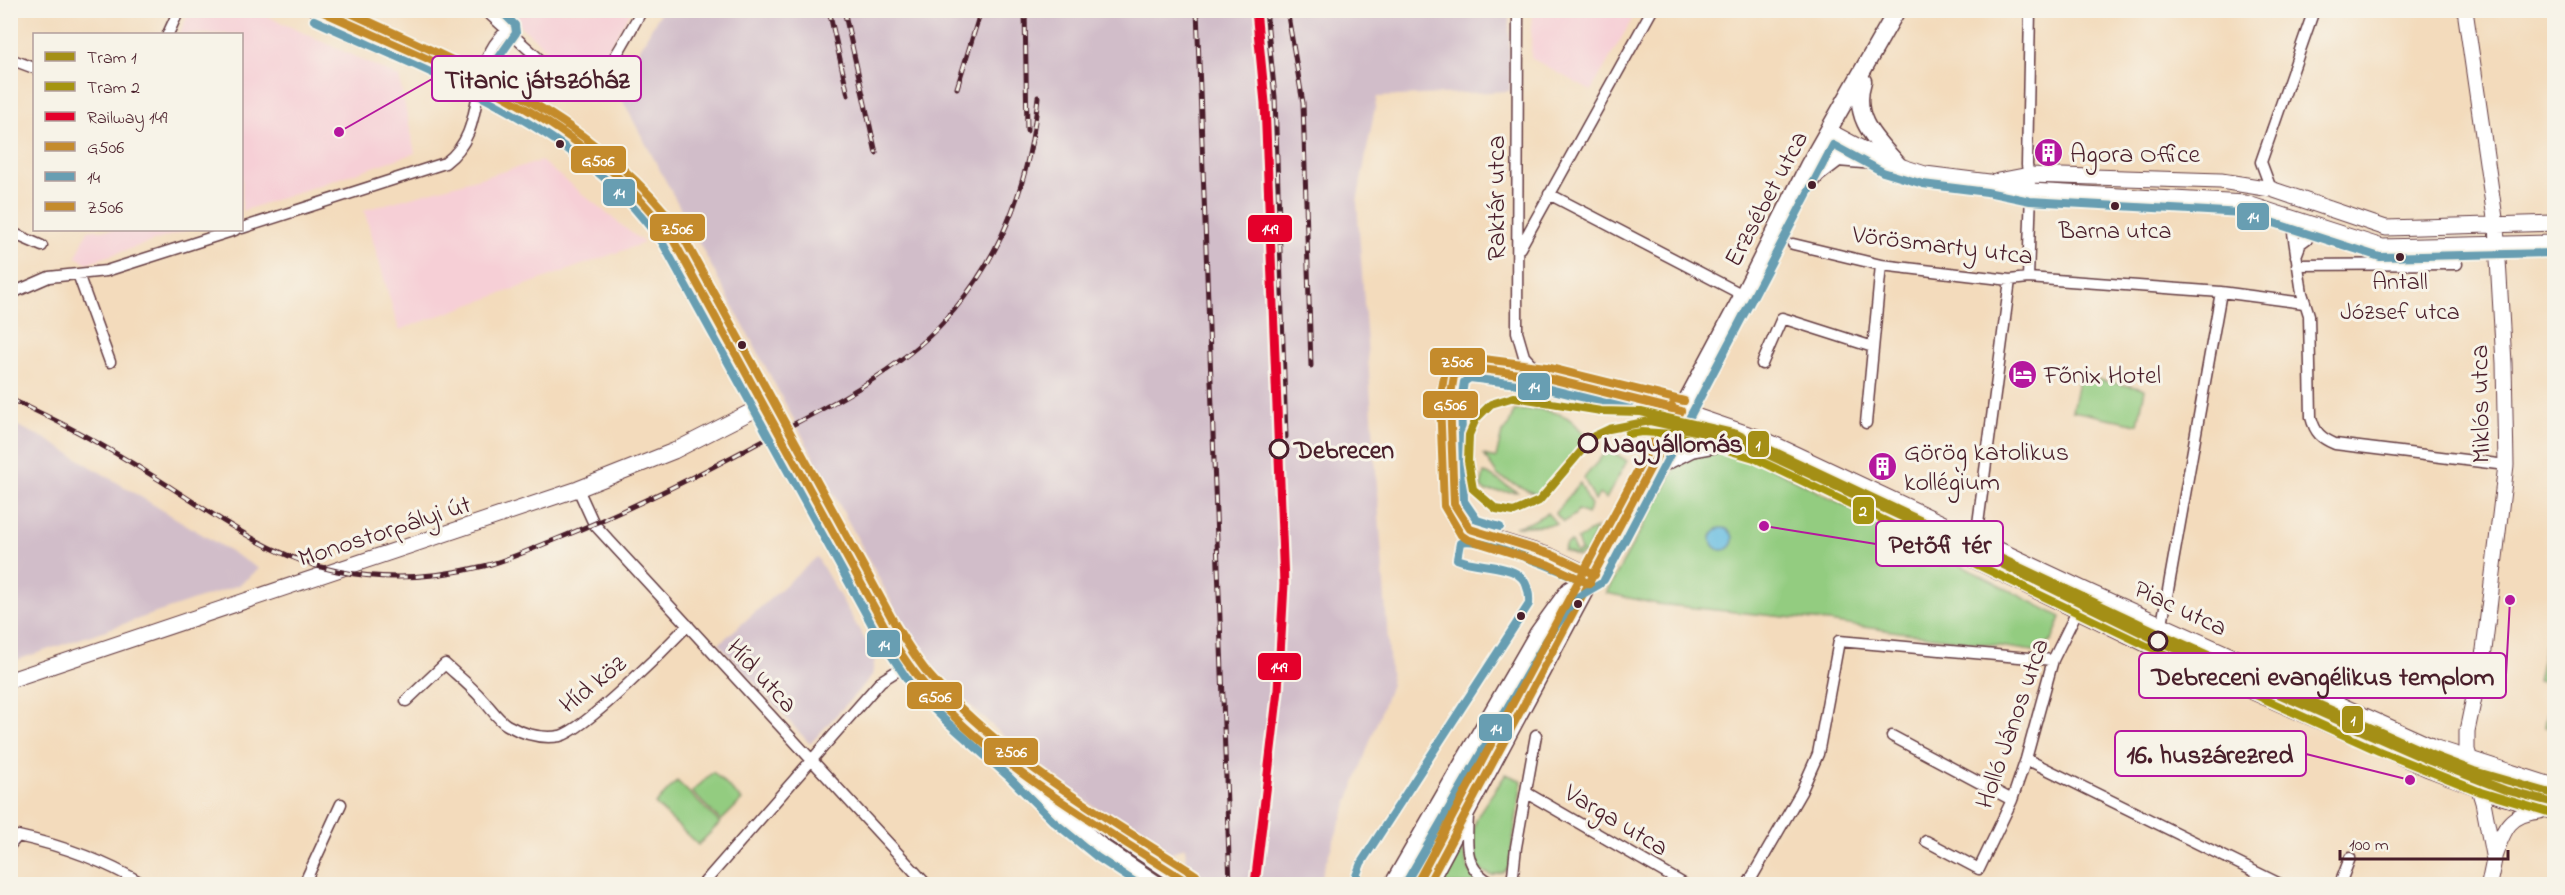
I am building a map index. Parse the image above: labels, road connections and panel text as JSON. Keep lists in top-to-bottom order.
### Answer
{
  "streets": {
    "main road": ["Erzsébet utca"],
    "street": [
      "Raktár utca",
      "Vörösmarty utca",
      "Miklós utca",
      "Monostorpályi út",
      "Piac utca",
      "Híd utca",
      "Híd köz",
      "Holló János utca",
      "Varga utca"
    ]
  },
  "crossings": [
    ["Erzsébet utca", "Piac utca"],
    ["Miklós utca", "Piac utca"],
    ["Monostorpályi út", "Híd utca"],
    ["Piac utca", "Holló János utca"],
    ["Híd utca", "Híd köz"]
  ],
  "places": {
    "other": [
      "Titanic játszóház",
      "Barna utca",
      "Antall József utca",
      "Nagyállomás",
      "Debrecen",
      "Petőfi tér",
      "Debreceni evangélikus templom",
      "16. huszárezred"
    ],
    "building": ["Agora Office", "Görög katolikus kollégium"],
    "hotel": ["Főnix Hotel"]
  },
  "lines": [
    "rail line 149",
    "transit line G506",
    "transit line 14",
    "transit line Z506",
    "tram line 1",
    "tram line 2"
  ],
  "legend": [
    "Tram 1",
    "Tram 2",
    "Railway 149",
    "G506",
    "14",
    "Z506"
  ],
  "scale_bar": "100 m"
}
